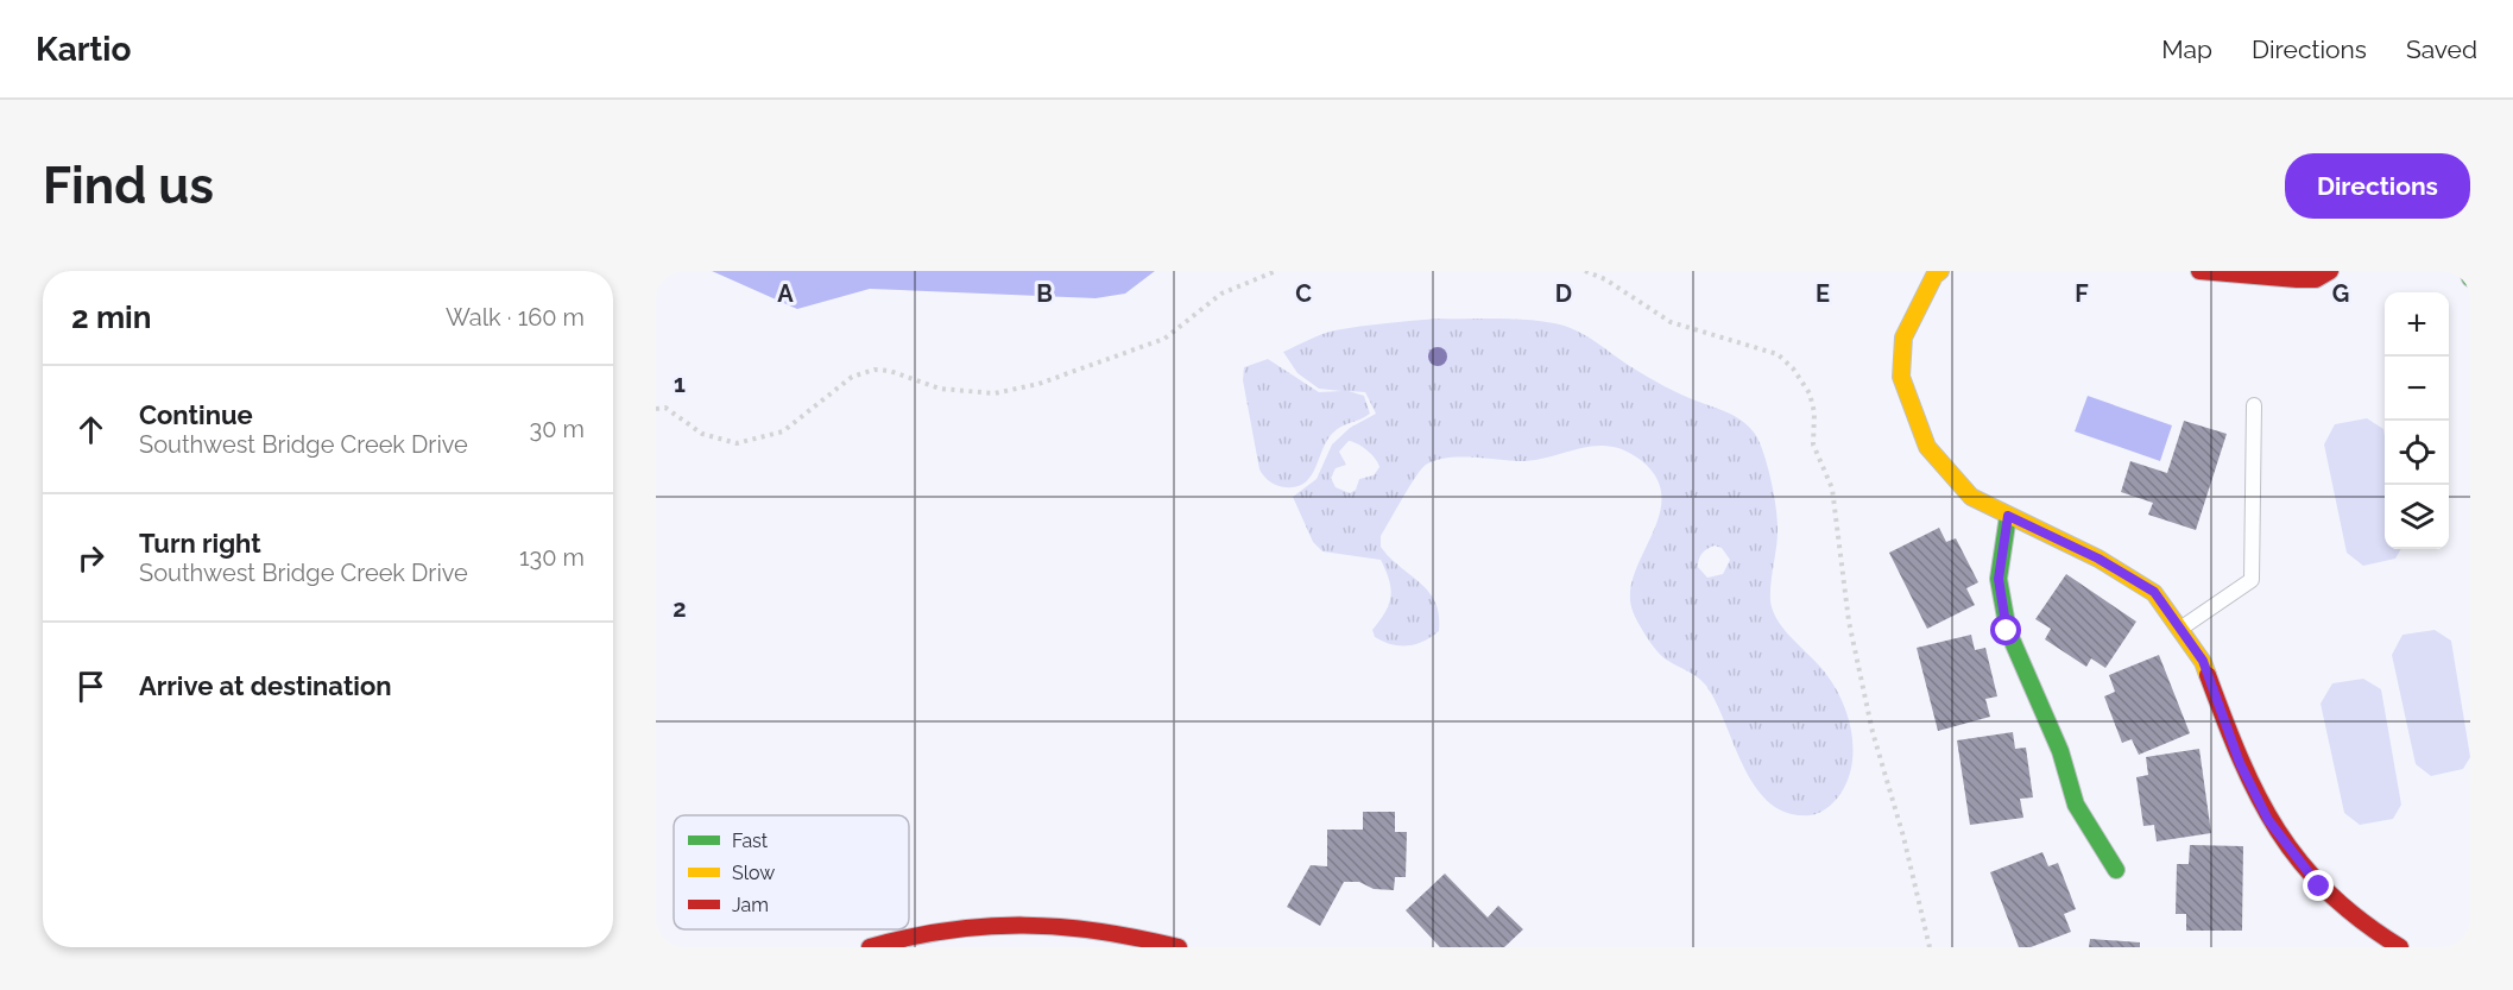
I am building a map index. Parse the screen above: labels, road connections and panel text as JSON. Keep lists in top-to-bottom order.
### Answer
{
  "legend": ["Fast", "Slow", "Jam"],
  "page": {
    "header": "Kartio",
    "nav": ["Map", "Directions", "Saved"],
    "buttons": "Directions",
    "title": "Find us",
    "heading": ["2 min", "Walk · 160 m"],
    "map_buttons": ["+", "−"],
    "list": [
      ["Continue", "Southwest Bridge Creek Drive", "30 m"],
      ["Turn right", "Southwest Bridge Creek Drive", "130 m"],
      "Arrive at destination"
    ]
  },
  "grid": {
    "columns": [
      "A",
      "B",
      "C",
      "D",
      "E",
      "F",
      "G"
    ],
    "rows": ["1", "2"]
  }
}
